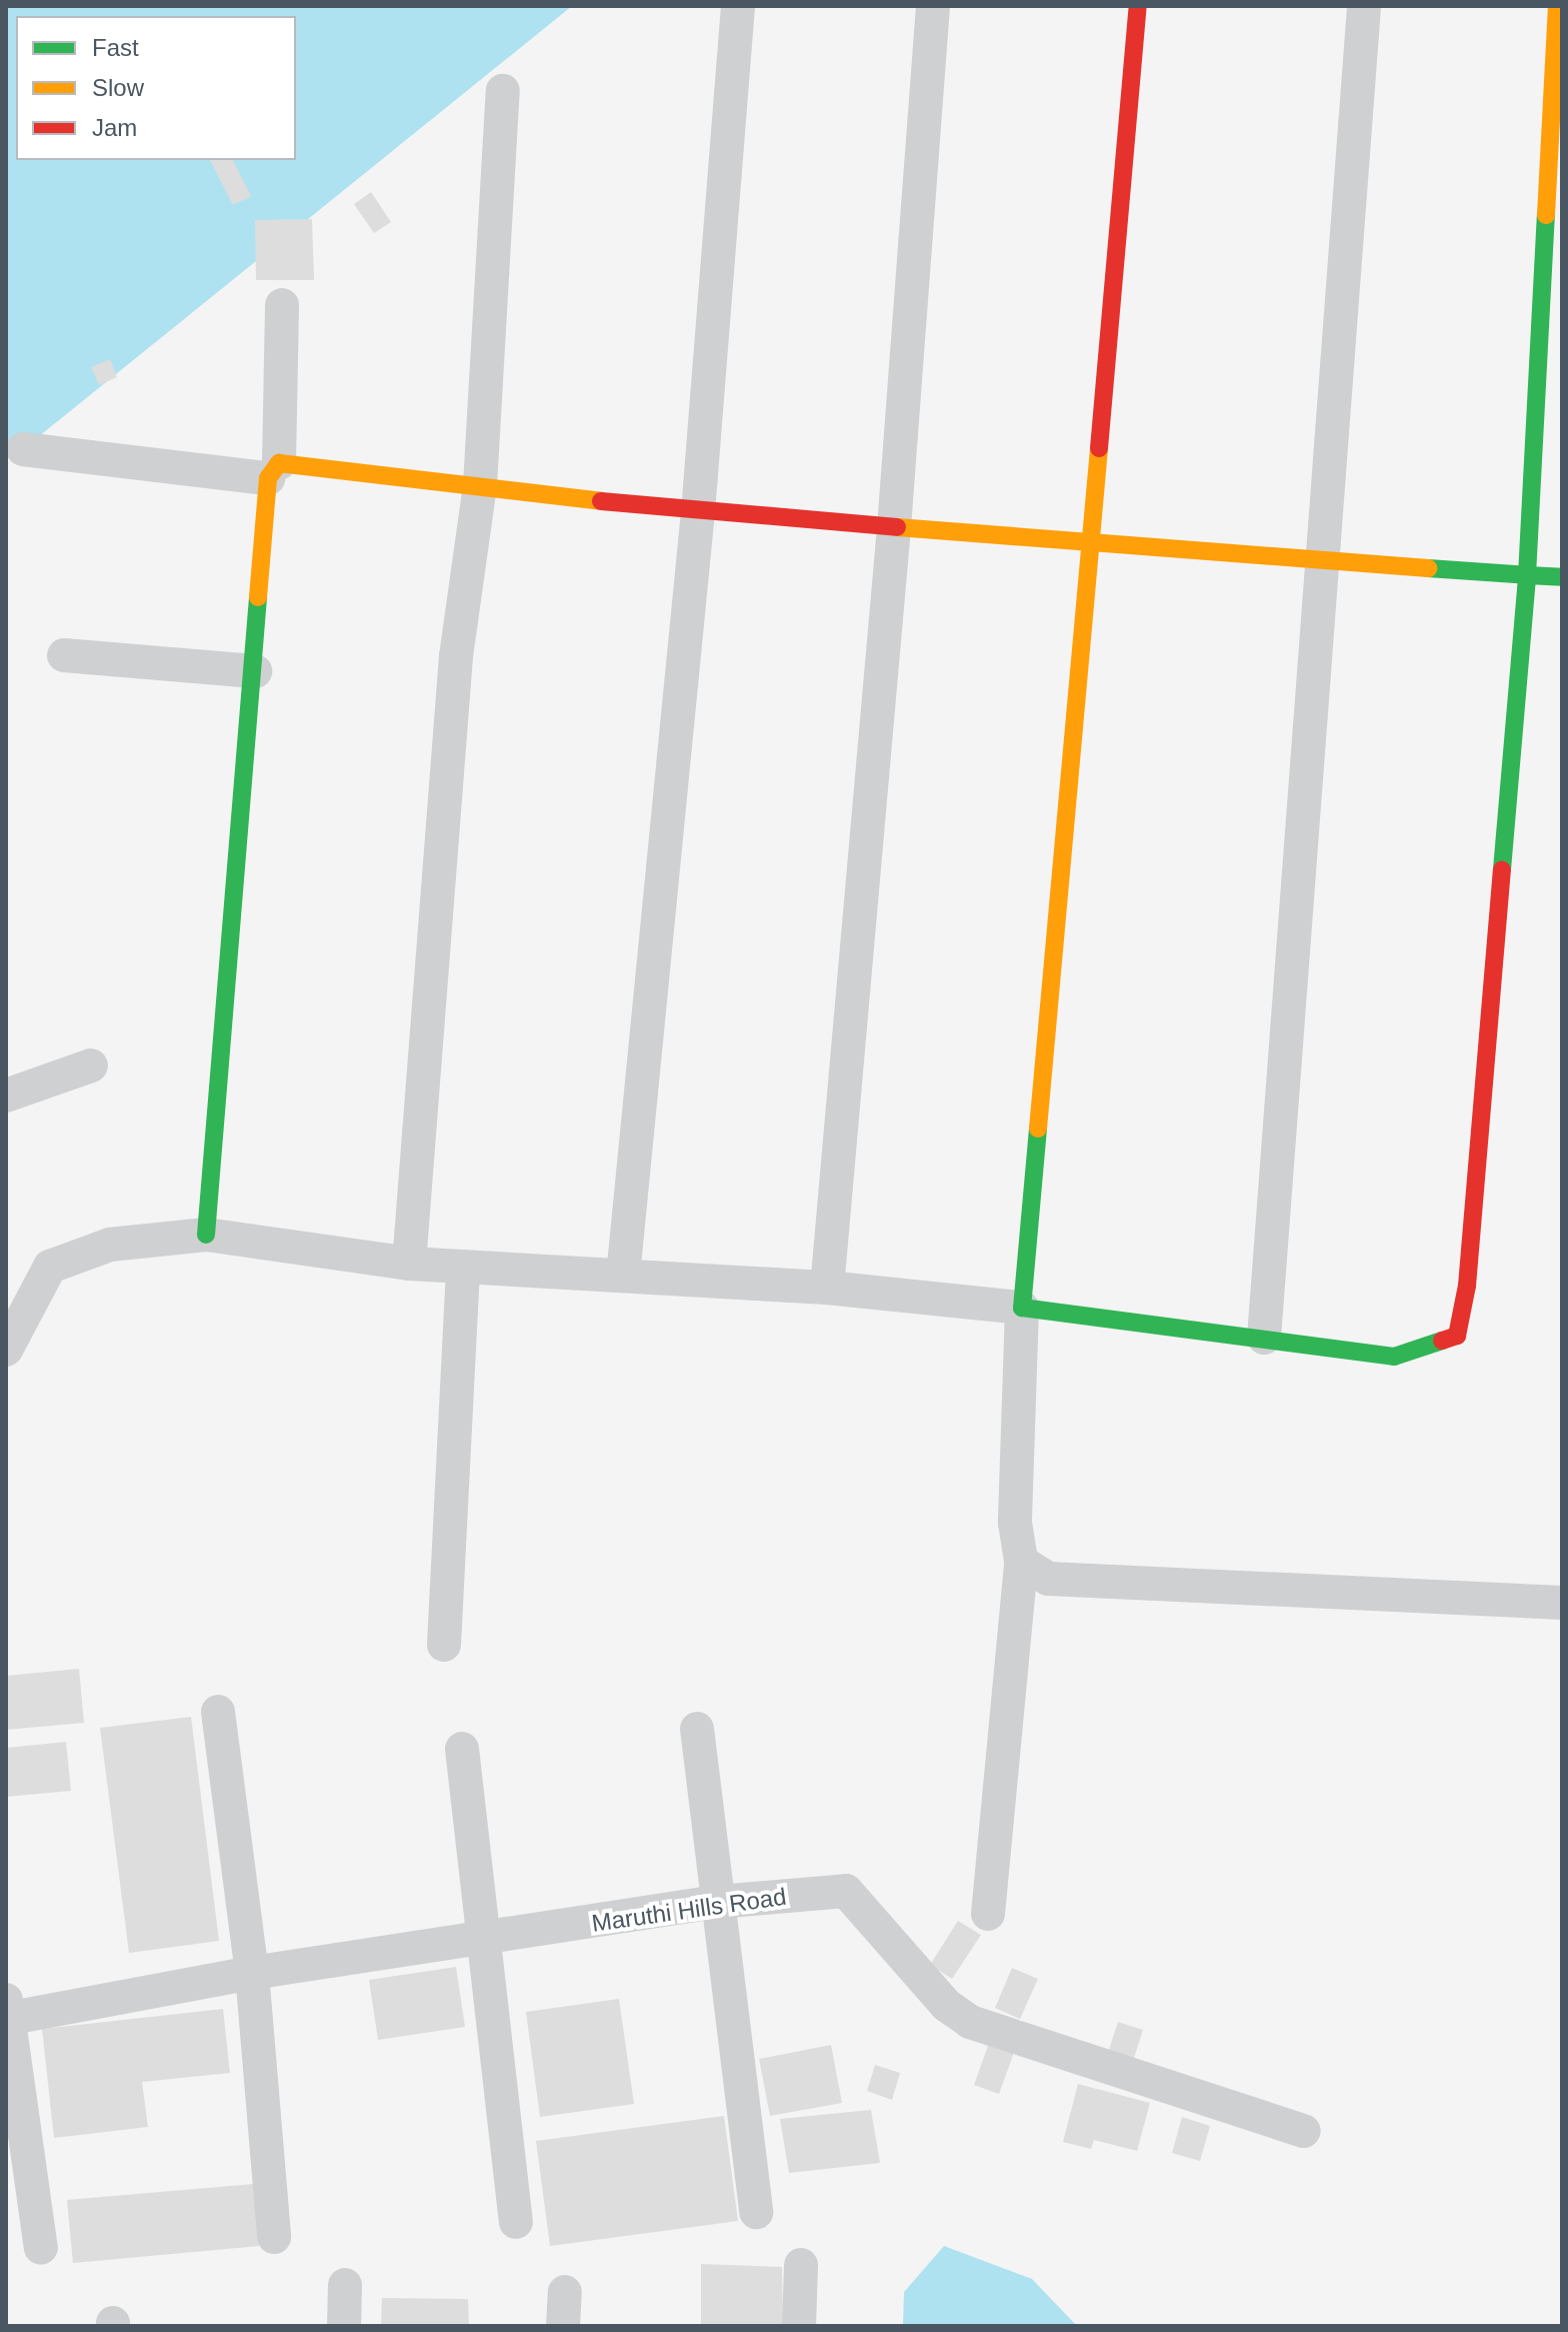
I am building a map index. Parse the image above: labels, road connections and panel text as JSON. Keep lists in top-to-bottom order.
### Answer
{
  "streets": {
    "street": ["Maruthi Hills Road"]
  },
  "legend": ["Fast", "Slow", "Jam"]
}
